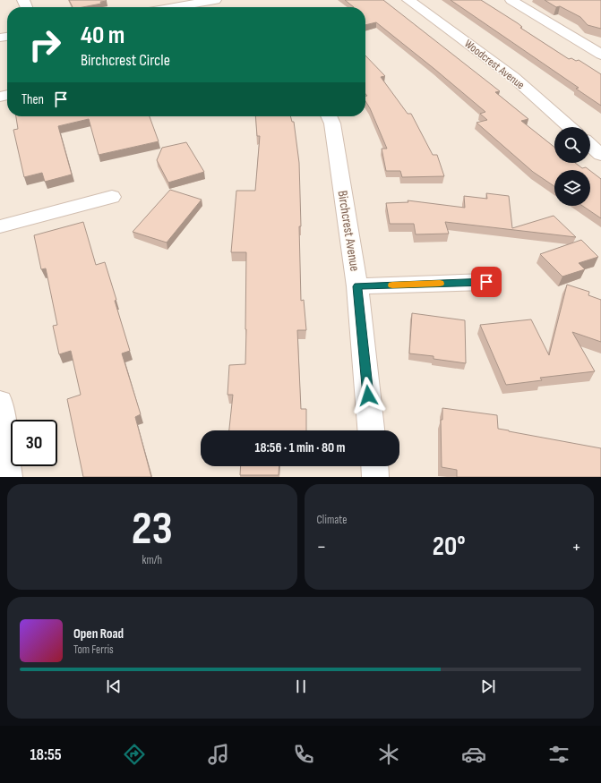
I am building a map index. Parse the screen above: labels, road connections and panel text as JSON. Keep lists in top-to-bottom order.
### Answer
{
  "streets": {
    "street": ["Woodcrest Avenue", "Birchcrest Avenue"]
  },
  "page": {
    "turn": ["40 m", "Birchcrest Circle"],
    "then": "Then",
    "limit": "30",
    "trip": "18:56 · 1 min · 80 m",
    "tile": [
      ["23", "km/h"],
      "Climate"
    ],
    "heat": ["−", "20°", "+"],
    "song": ["Open Road", "Tom Ferris"],
    "tabs": "18:55"
  }
}
